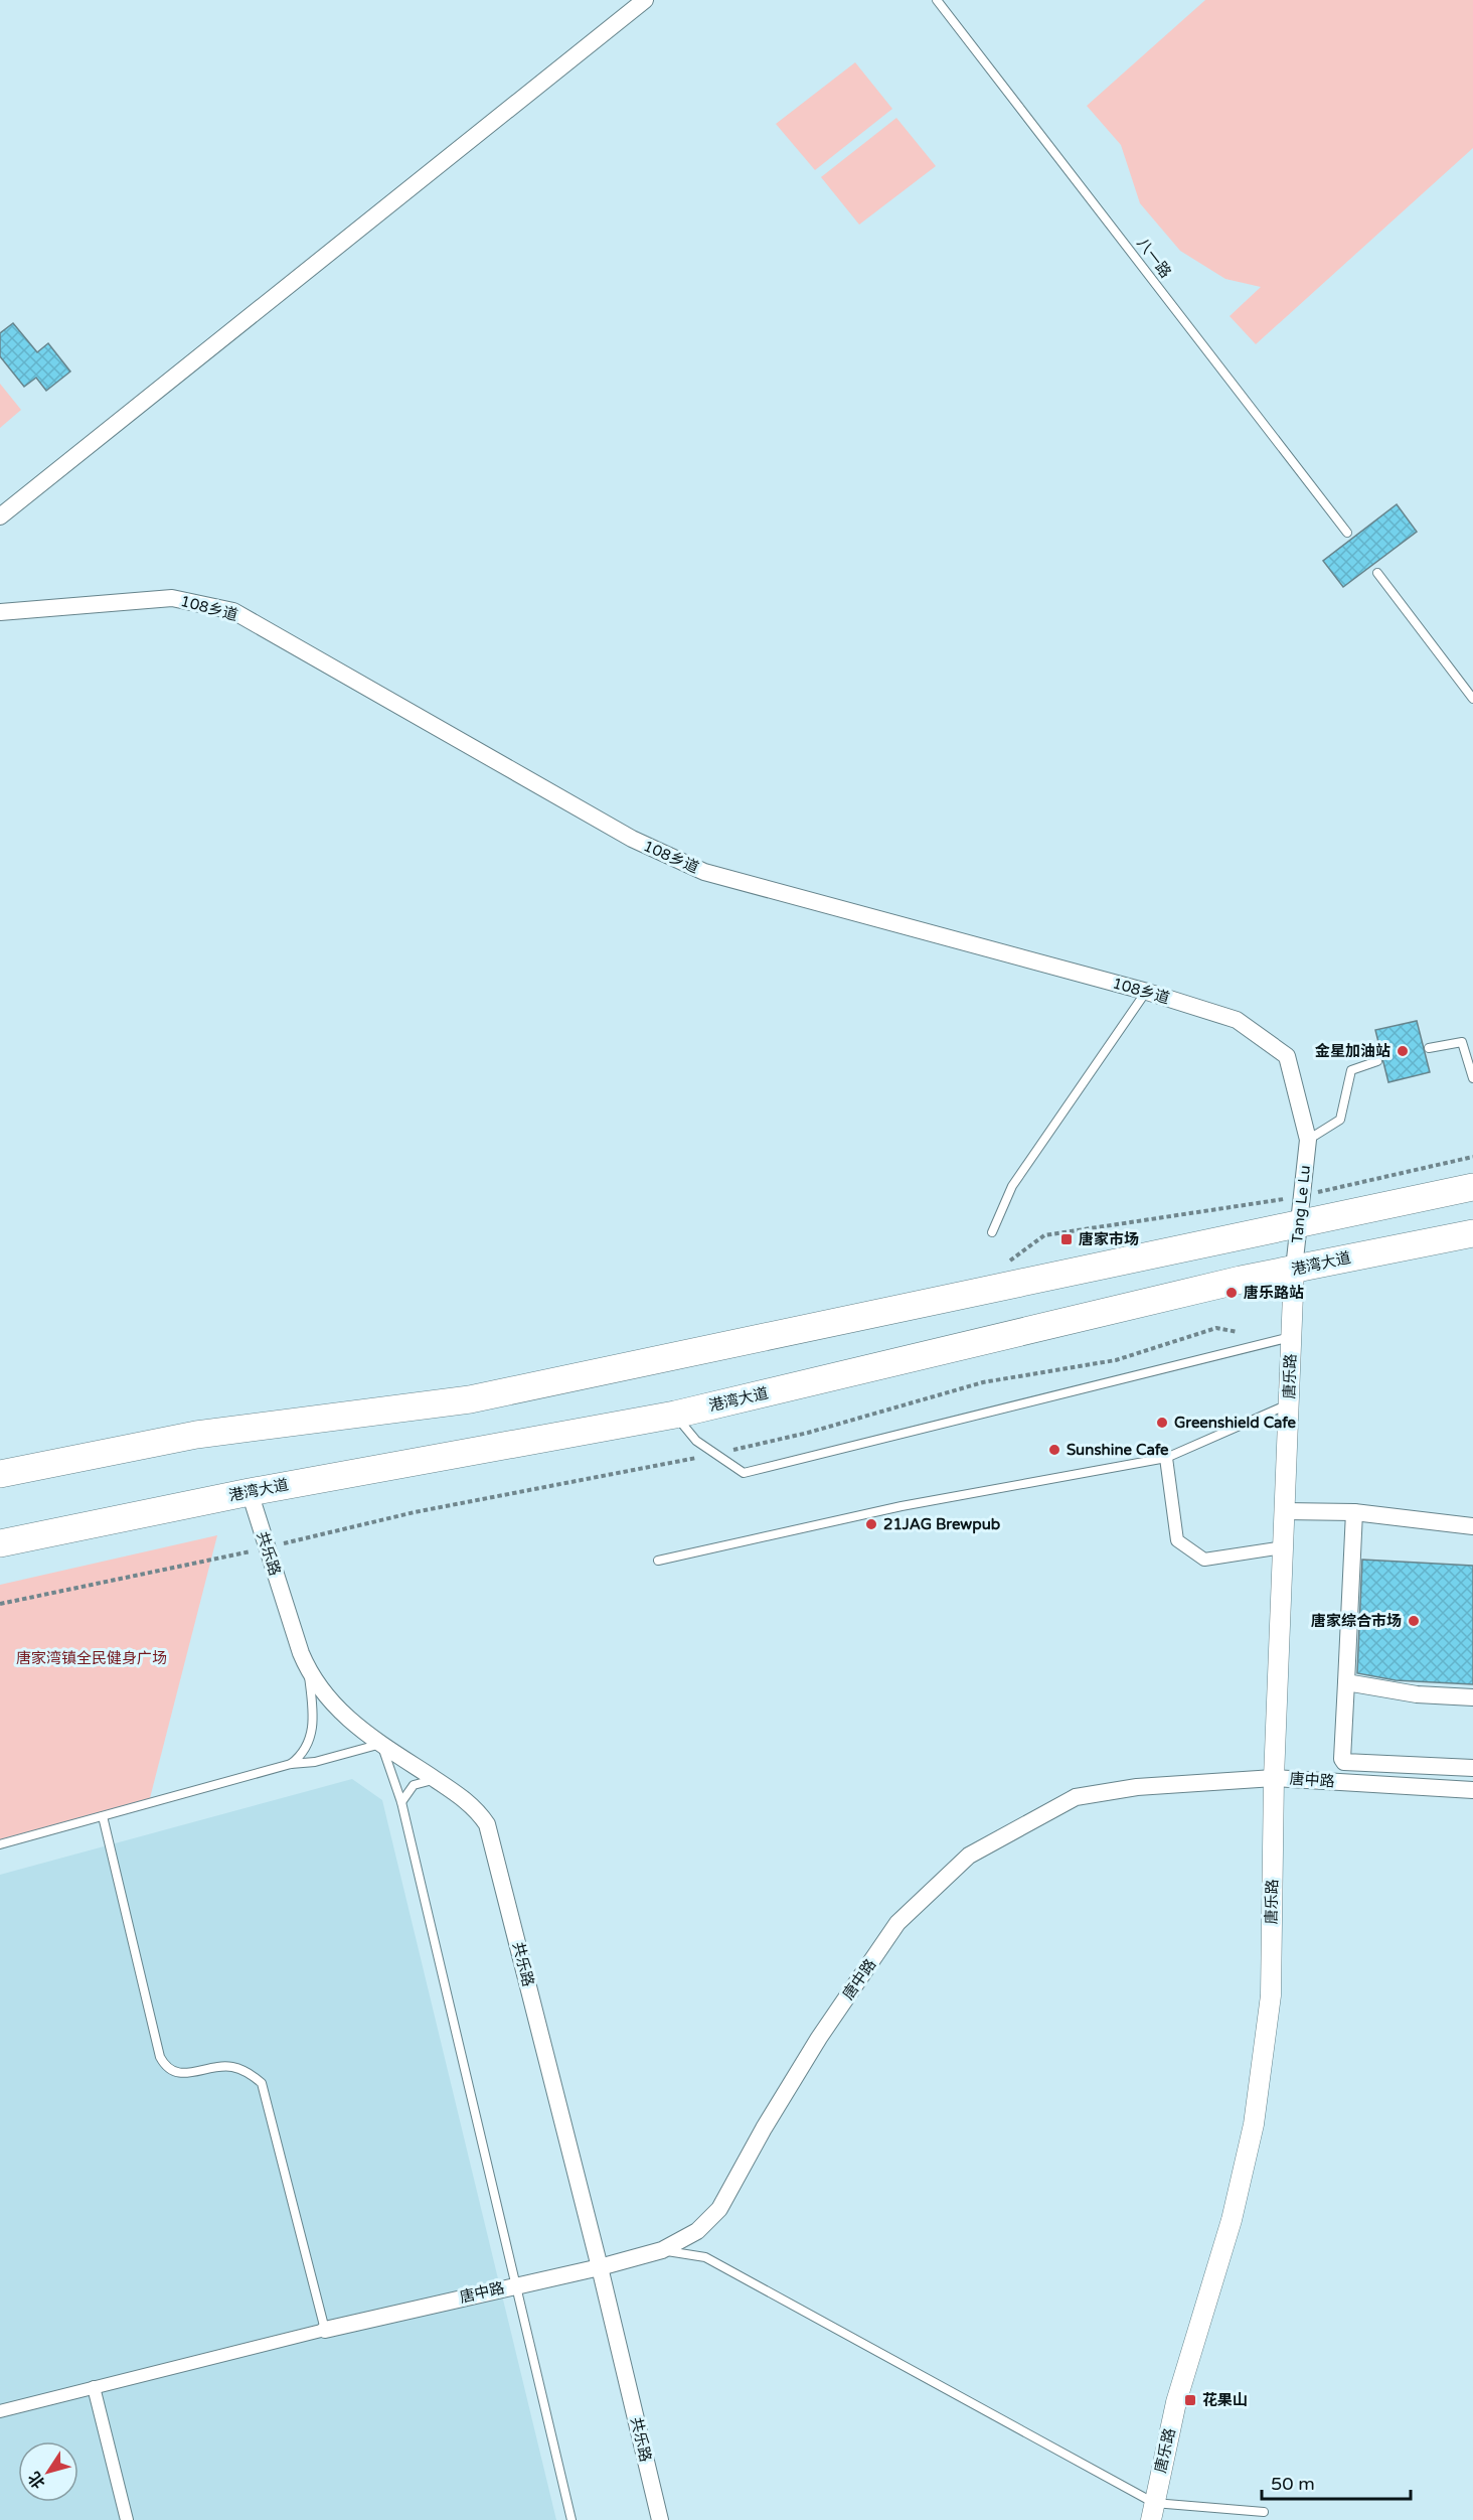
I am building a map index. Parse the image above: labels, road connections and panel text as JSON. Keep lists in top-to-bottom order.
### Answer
{
  "streets": {
    "highway": ["港湾大道"],
    "street": [
      "108乡道",
      "Tang Le Lu",
      "唐乐路",
      "共乐路",
      "唐中路"
    ],
    "lane": ["八一路"]
  },
  "crossings": [
    ["108乡道", "Tang Le Lu"],
    ["Tang Le Lu", "港湾大道"],
    ["Tang Le Lu", "唐乐路"],
    ["港湾大道", "唐乐路"],
    ["港湾大道", "共乐路"],
    ["唐乐路", "唐中路"],
    ["共乐路", "唐中路"]
  ],
  "parks": ["唐家湾镇全民健身广场"],
  "places": {
    "other": [
      "金星加油站",
      "唐乐路站",
      "Greenshield Cafe",
      "Sunshine Cafe",
      "21JAG Brewpub",
      "唐家综合市场"
    ],
    "transit": ["唐家市场", "花果山"]
  },
  "scale_bar": "50 m",
  "north": "bottom left"
}
